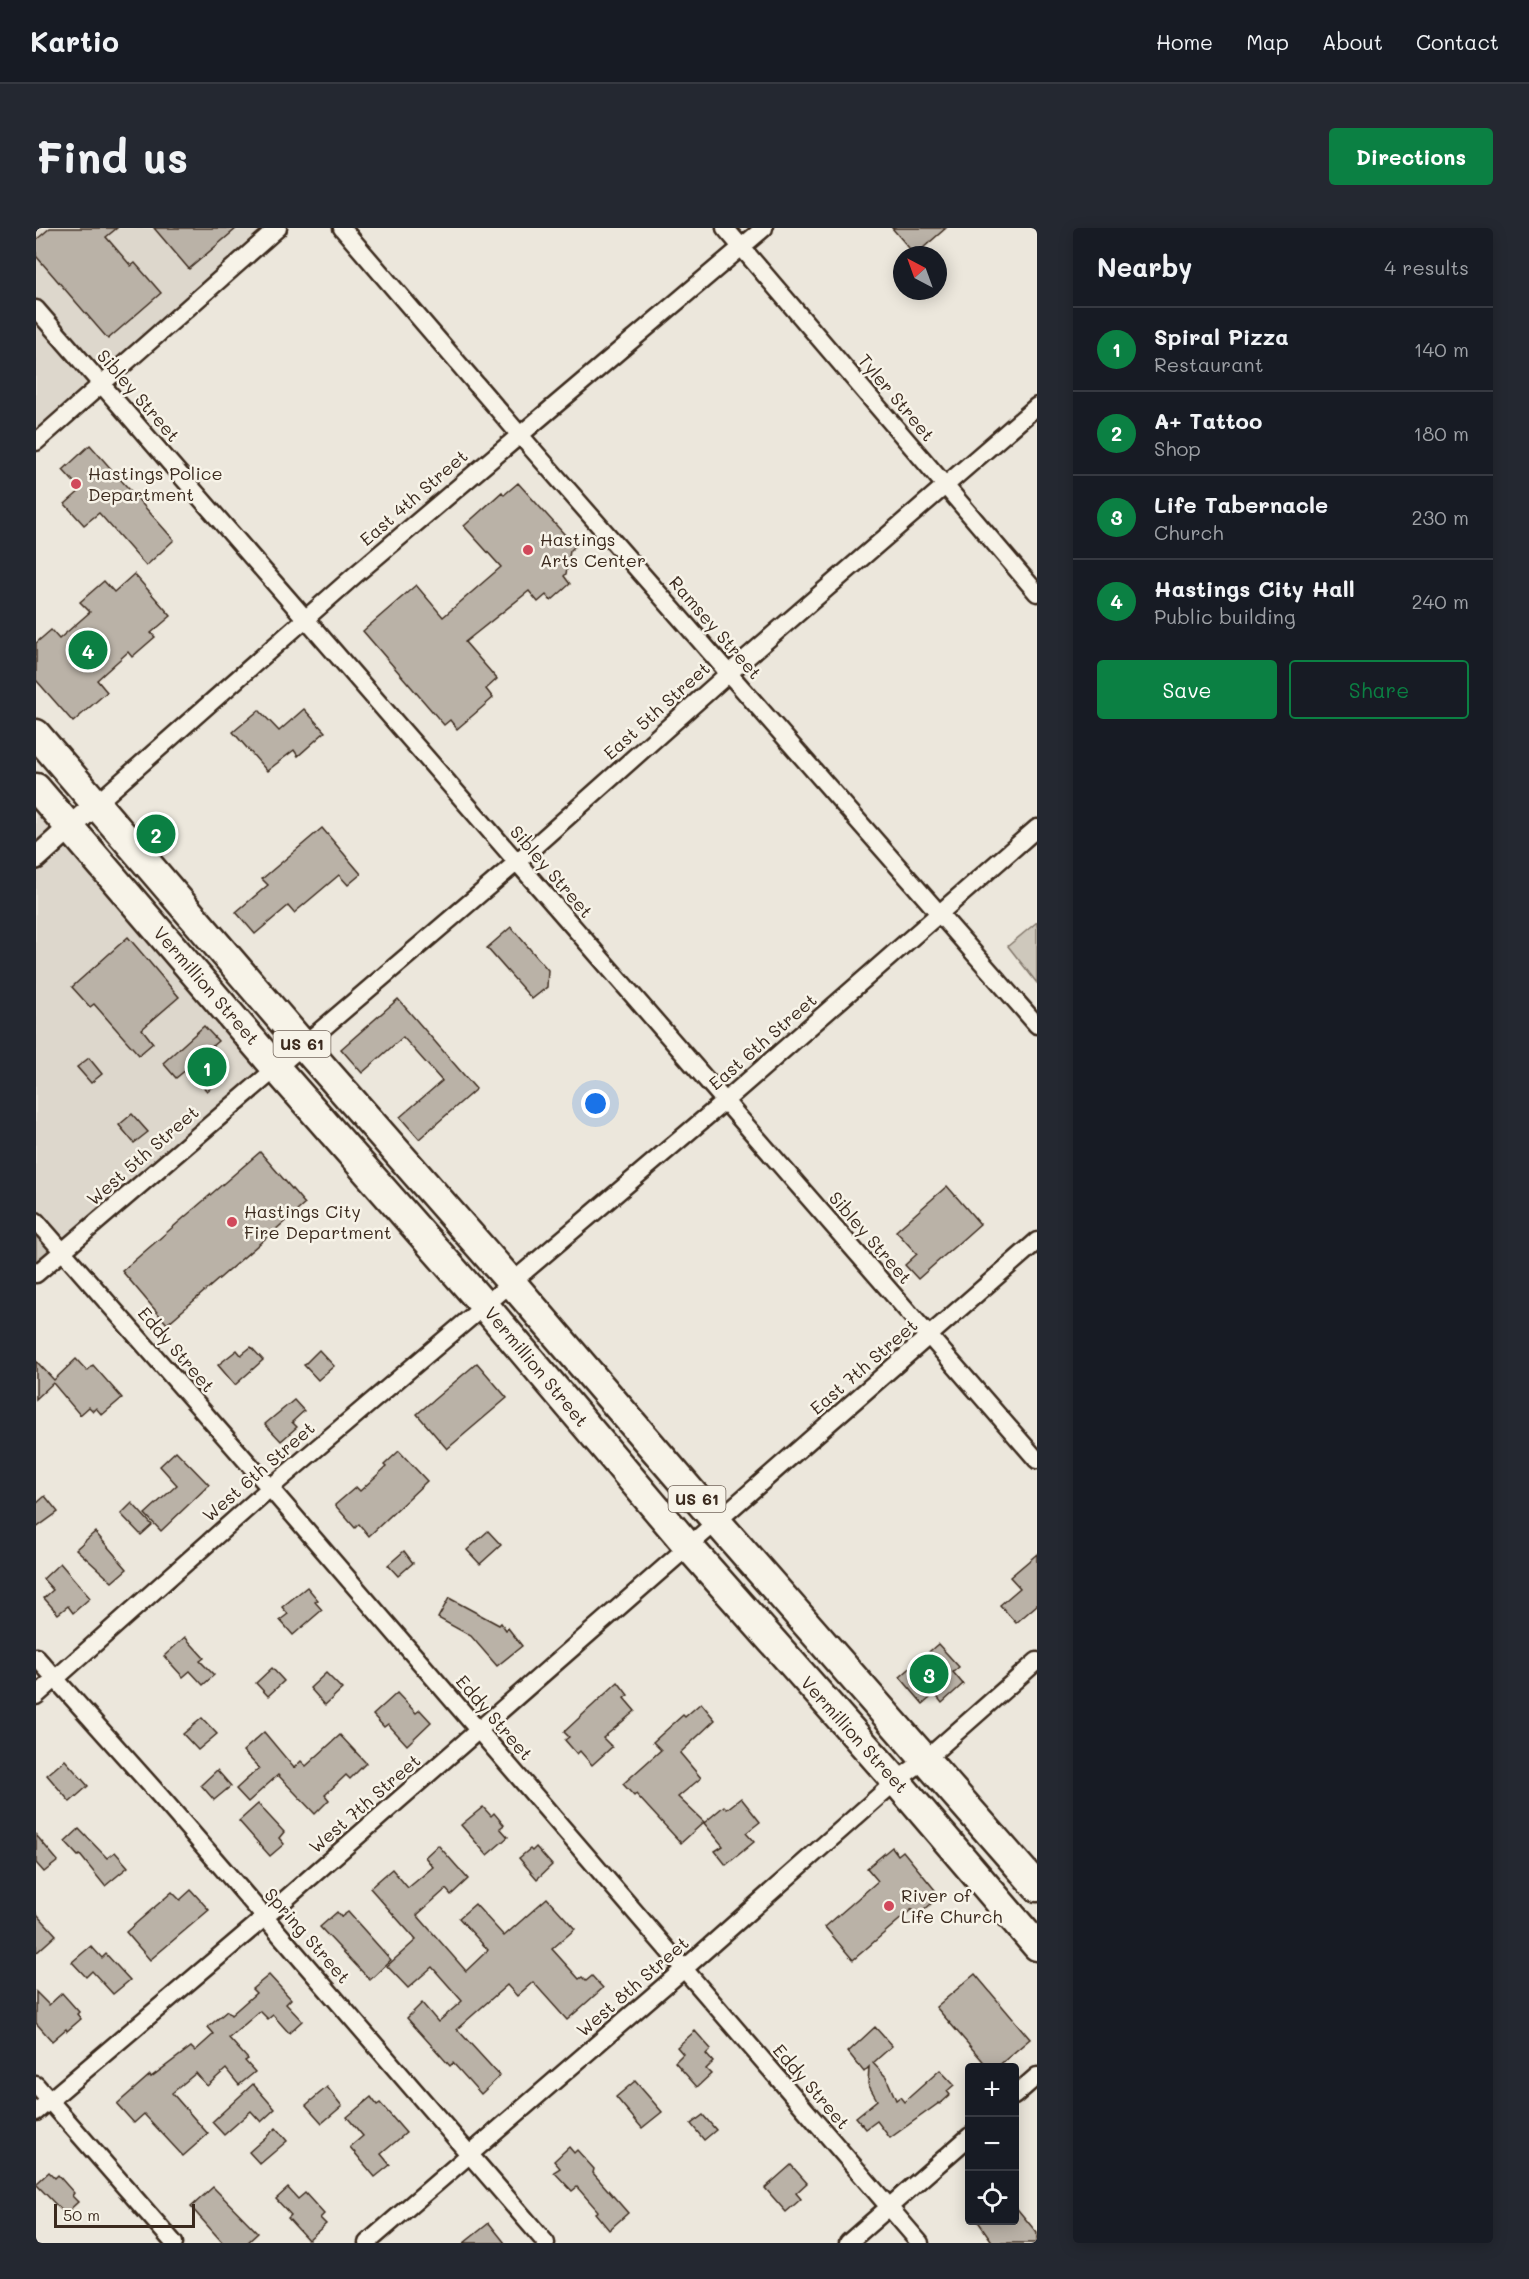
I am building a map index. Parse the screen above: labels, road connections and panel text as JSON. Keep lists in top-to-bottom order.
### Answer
{
  "streets": {
    "highway": ["Vermillion Street", "US 61"],
    "street": [
      "Sibley Street",
      "Tyler Street",
      "East 4th Street",
      "Ramsey Street",
      "East 5th Street",
      "East 6th Street",
      "West 5th Street",
      "Eddy Street",
      "East 7th Street",
      "West 6th Street",
      "West 7th Street",
      "Spring Street",
      "West 8th Street"
    ]
  },
  "crossings": [
    ["Sibley Street", "East 4th Street"],
    ["Sibley Street", "East 5th Street"],
    ["Sibley Street", "East 6th Street"],
    ["Sibley Street", "East 7th Street"],
    ["Tyler Street", "East 4th Street"],
    ["Tyler Street", "East 5th Street"],
    ["East 4th Street", "Ramsey Street"],
    ["East 4th Street", "Vermillion Street"],
    ["Ramsey Street", "East 5th Street"],
    ["Ramsey Street", "East 6th Street"],
    ["East 5th Street", "Vermillion Street"],
    ["East 5th Street", "West 5th Street"],
    ["Vermillion Street", "East 6th Street"],
    ["Vermillion Street", "West 5th Street"],
    ["Vermillion Street", "East 7th Street"],
    ["Vermillion Street", "West 6th Street"],
    ["Vermillion Street", "West 7th Street"],
    ["Vermillion Street", "West 8th Street"],
    ["East 6th Street", "West 6th Street"],
    ["West 5th Street", "Eddy Street"],
    ["Eddy Street", "West 6th Street"],
    ["Eddy Street", "West 7th Street"],
    ["Eddy Street", "West 8th Street"],
    ["East 7th Street", "West 7th Street"],
    ["West 6th Street", "Spring Street"],
    ["West 7th Street", "Spring Street"],
    ["Spring Street", "West 8th Street"]
  ],
  "places": [
    "Hastings Police Department",
    "Hastings Arts Center",
    "Hastings City Fire Department",
    "River of Life Church"
  ],
  "scale_bar": "50 m",
  "north": "top left",
  "page": {
    "header": "Kartio",
    "nav": [
      "Home",
      "Map",
      "About",
      "Contact"
    ],
    "buttons": [
      "Directions",
      ["Save", "Share"]
    ],
    "title": "Find us",
    "heading": ["Nearby", "4 results"],
    "list": [
      {
        "mark": "1",
        "name": "Spiral Pizza",
        "note": "Restaurant",
        "value": "140 m"
      },
      {
        "mark": "2",
        "name": "A+ Tattoo",
        "note": "Shop",
        "value": "180 m"
      },
      {
        "mark": "3",
        "name": "Life Tabernacle",
        "note": "Church",
        "value": "230 m"
      },
      {
        "mark": "4",
        "name": "Hastings City Hall",
        "note": "Public building",
        "value": "240 m"
      }
    ],
    "pins": [
      "4",
      "2",
      "1",
      "3"
    ],
    "map_buttons": ["+", "−"],
    "scale": "50 m"
  }
}
